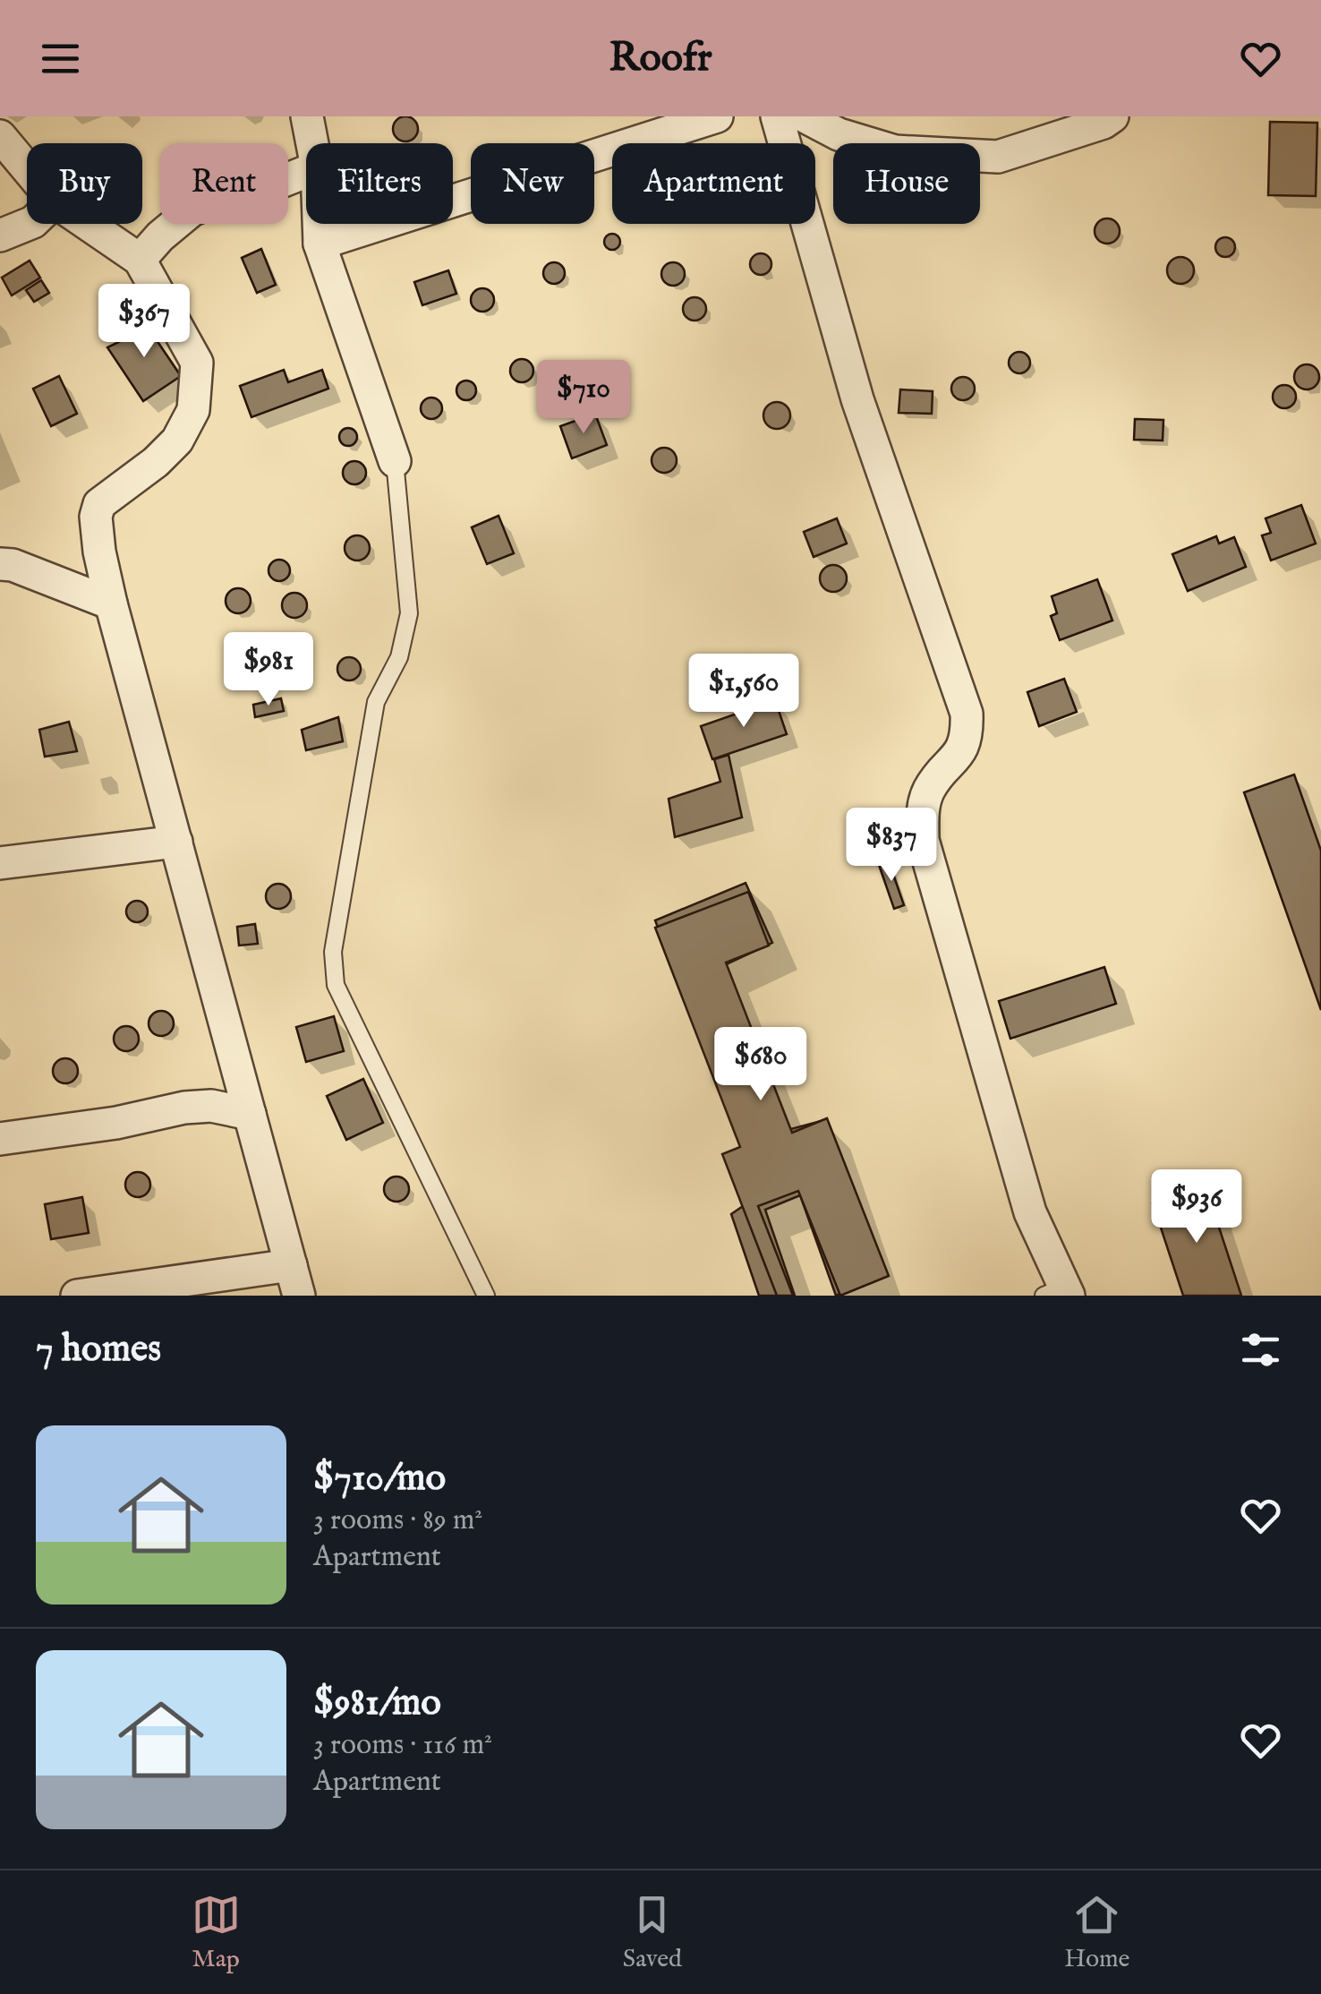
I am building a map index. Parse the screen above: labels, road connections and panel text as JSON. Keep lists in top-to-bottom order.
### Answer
{
  "page": {
    "header": "Roofr",
    "chip": [
      "Buy",
      "Rent",
      "Filters",
      "New",
      "Apartment",
      "House"
    ],
    "price": [
      "$367",
      "$710",
      "$981",
      "$1,560",
      "$837",
      "$680",
      "$936"
    ],
    "heading": "7 homes",
    "list": [
      {
        "name": "$710/mo",
        "note": "3 rooms · 89 m² · Apartment"
      },
      {
        "name": "$981/mo",
        "note": "3 rooms · 116 m² · Apartment"
      }
    ],
    "tabs": ["Map", "Saved", "Home"]
  }
}
